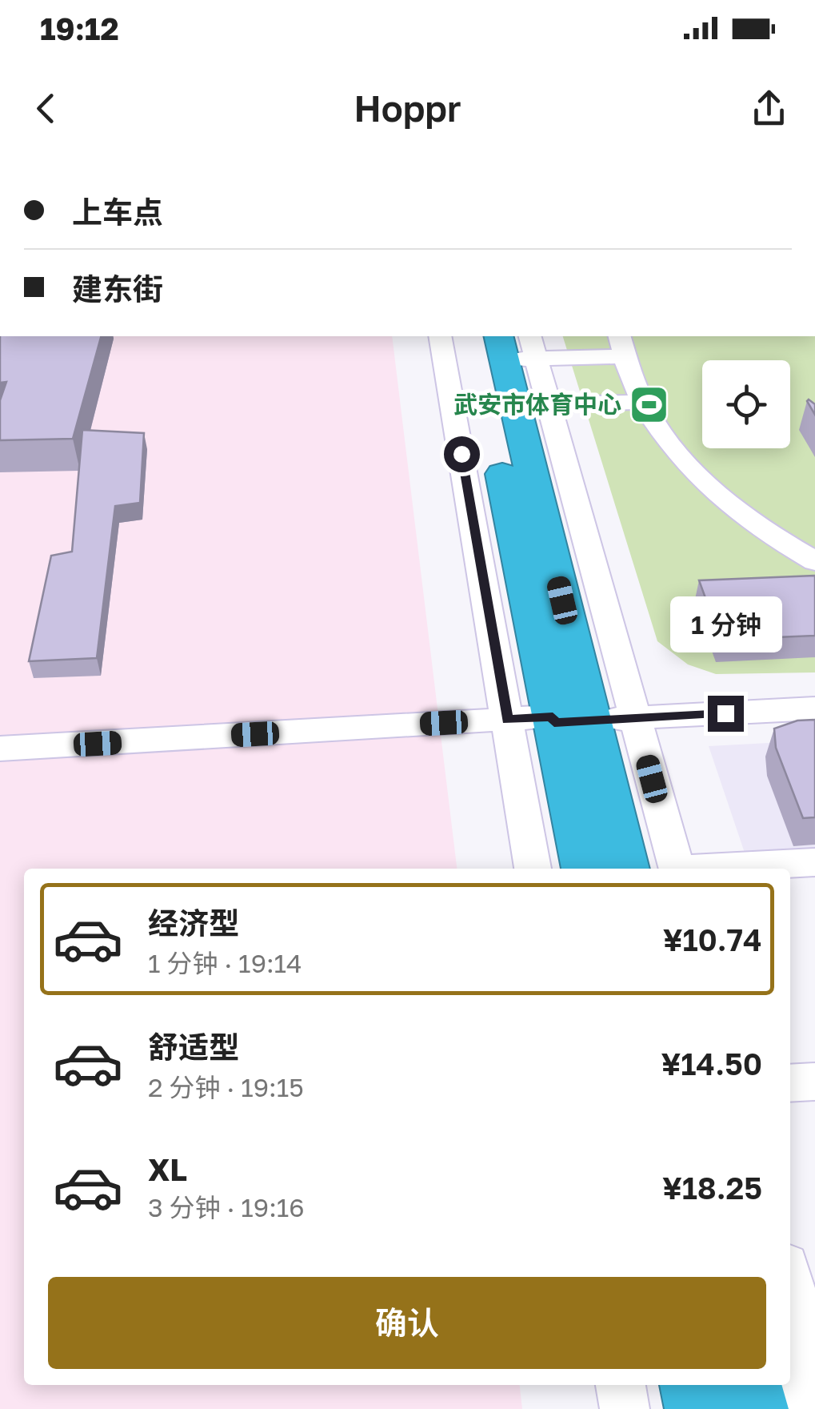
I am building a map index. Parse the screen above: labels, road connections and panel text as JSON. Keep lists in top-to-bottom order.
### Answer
{
  "places": {
    "sports": ["武安市体育中心"]
  },
  "page": {
    "status": "19:12",
    "header": "Hoppr",
    "banner": ["上车点", "建东街"],
    "bubble": "1 分钟",
    "list": [
      {
        "name": "经济型",
        "note": "1 分钟 · 19:14",
        "value": "¥10.74"
      },
      {
        "name": "舒适型",
        "note": "2 分钟 · 19:15",
        "value": "¥14.50"
      },
      {
        "name": "XL",
        "note": "3 分钟 · 19:16",
        "value": "¥18.25"
      }
    ],
    "buttons": "确认"
  }
}
